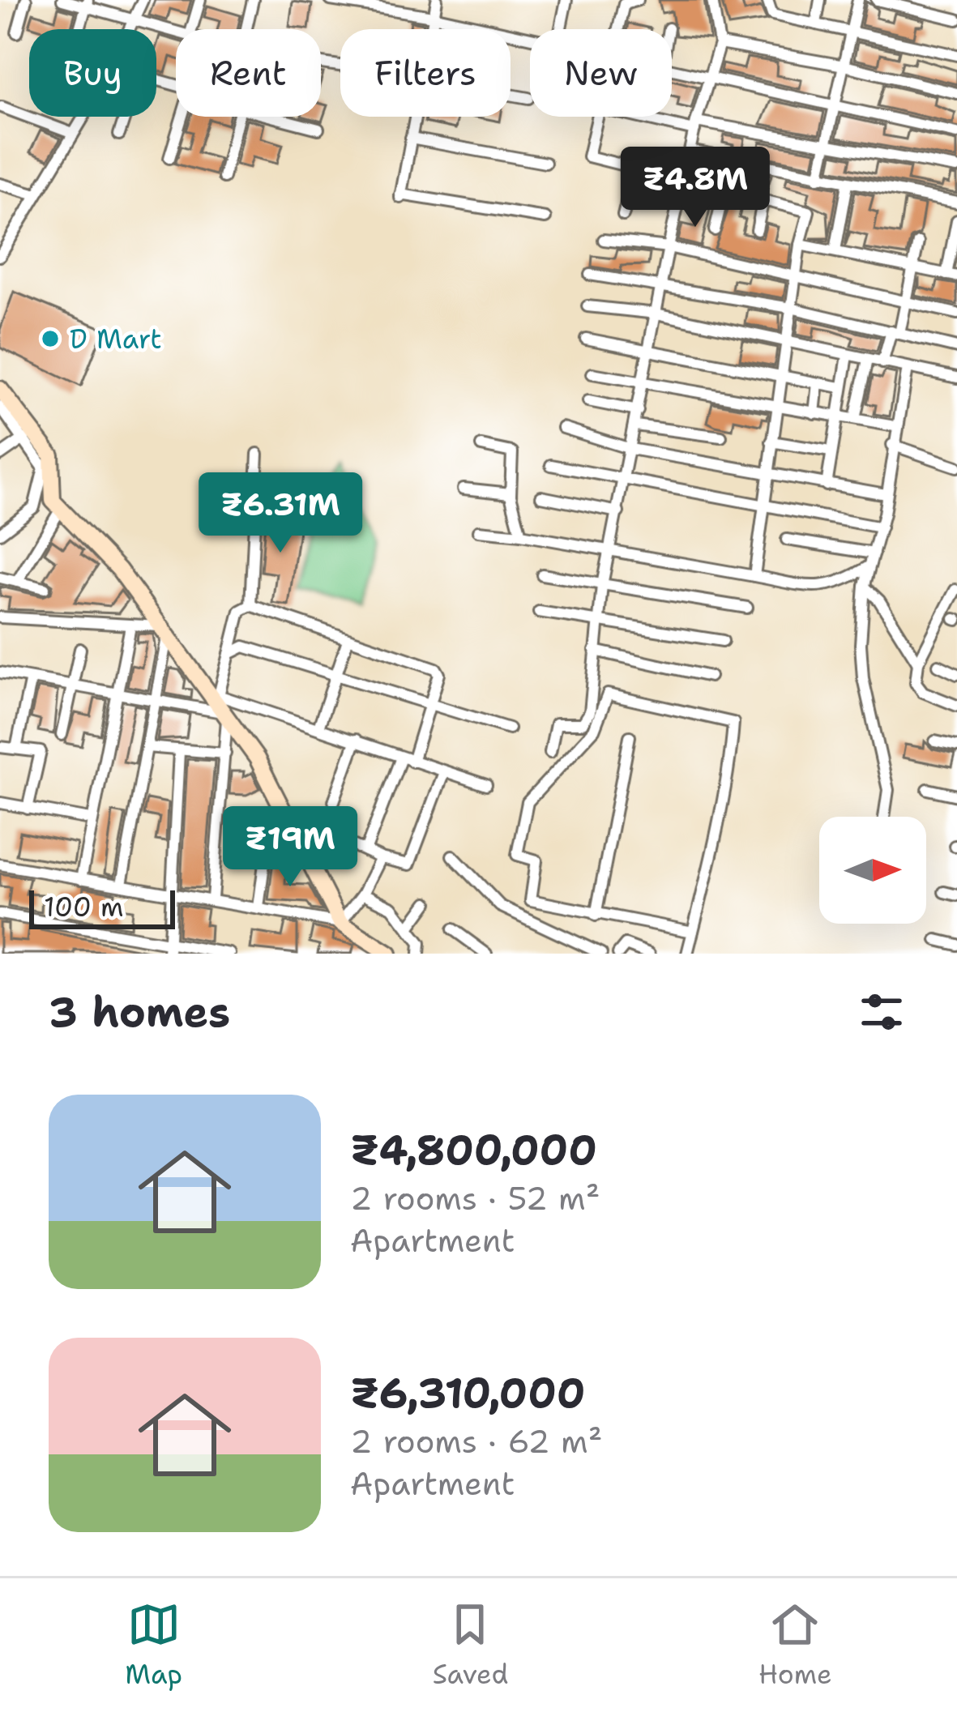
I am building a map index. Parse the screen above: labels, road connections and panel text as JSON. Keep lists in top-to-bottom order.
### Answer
{
  "places": ["D Mart"],
  "scale_bar": "100 m",
  "north": "right",
  "page": {
    "chip": [
      "Buy",
      "Rent",
      "Filters",
      "New"
    ],
    "price": ["₹4.8M", "₹6.31M", "₹19M"],
    "scale": "100 m",
    "heading": "3 homes",
    "list": [
      {
        "name": "₹4,800,000",
        "note": "2 rooms · 52 m² · Apartment"
      },
      {
        "name": "₹6,310,000",
        "note": "2 rooms · 62 m² · Apartment"
      }
    ],
    "tabs": ["Map", "Saved", "Home"]
  }
}
